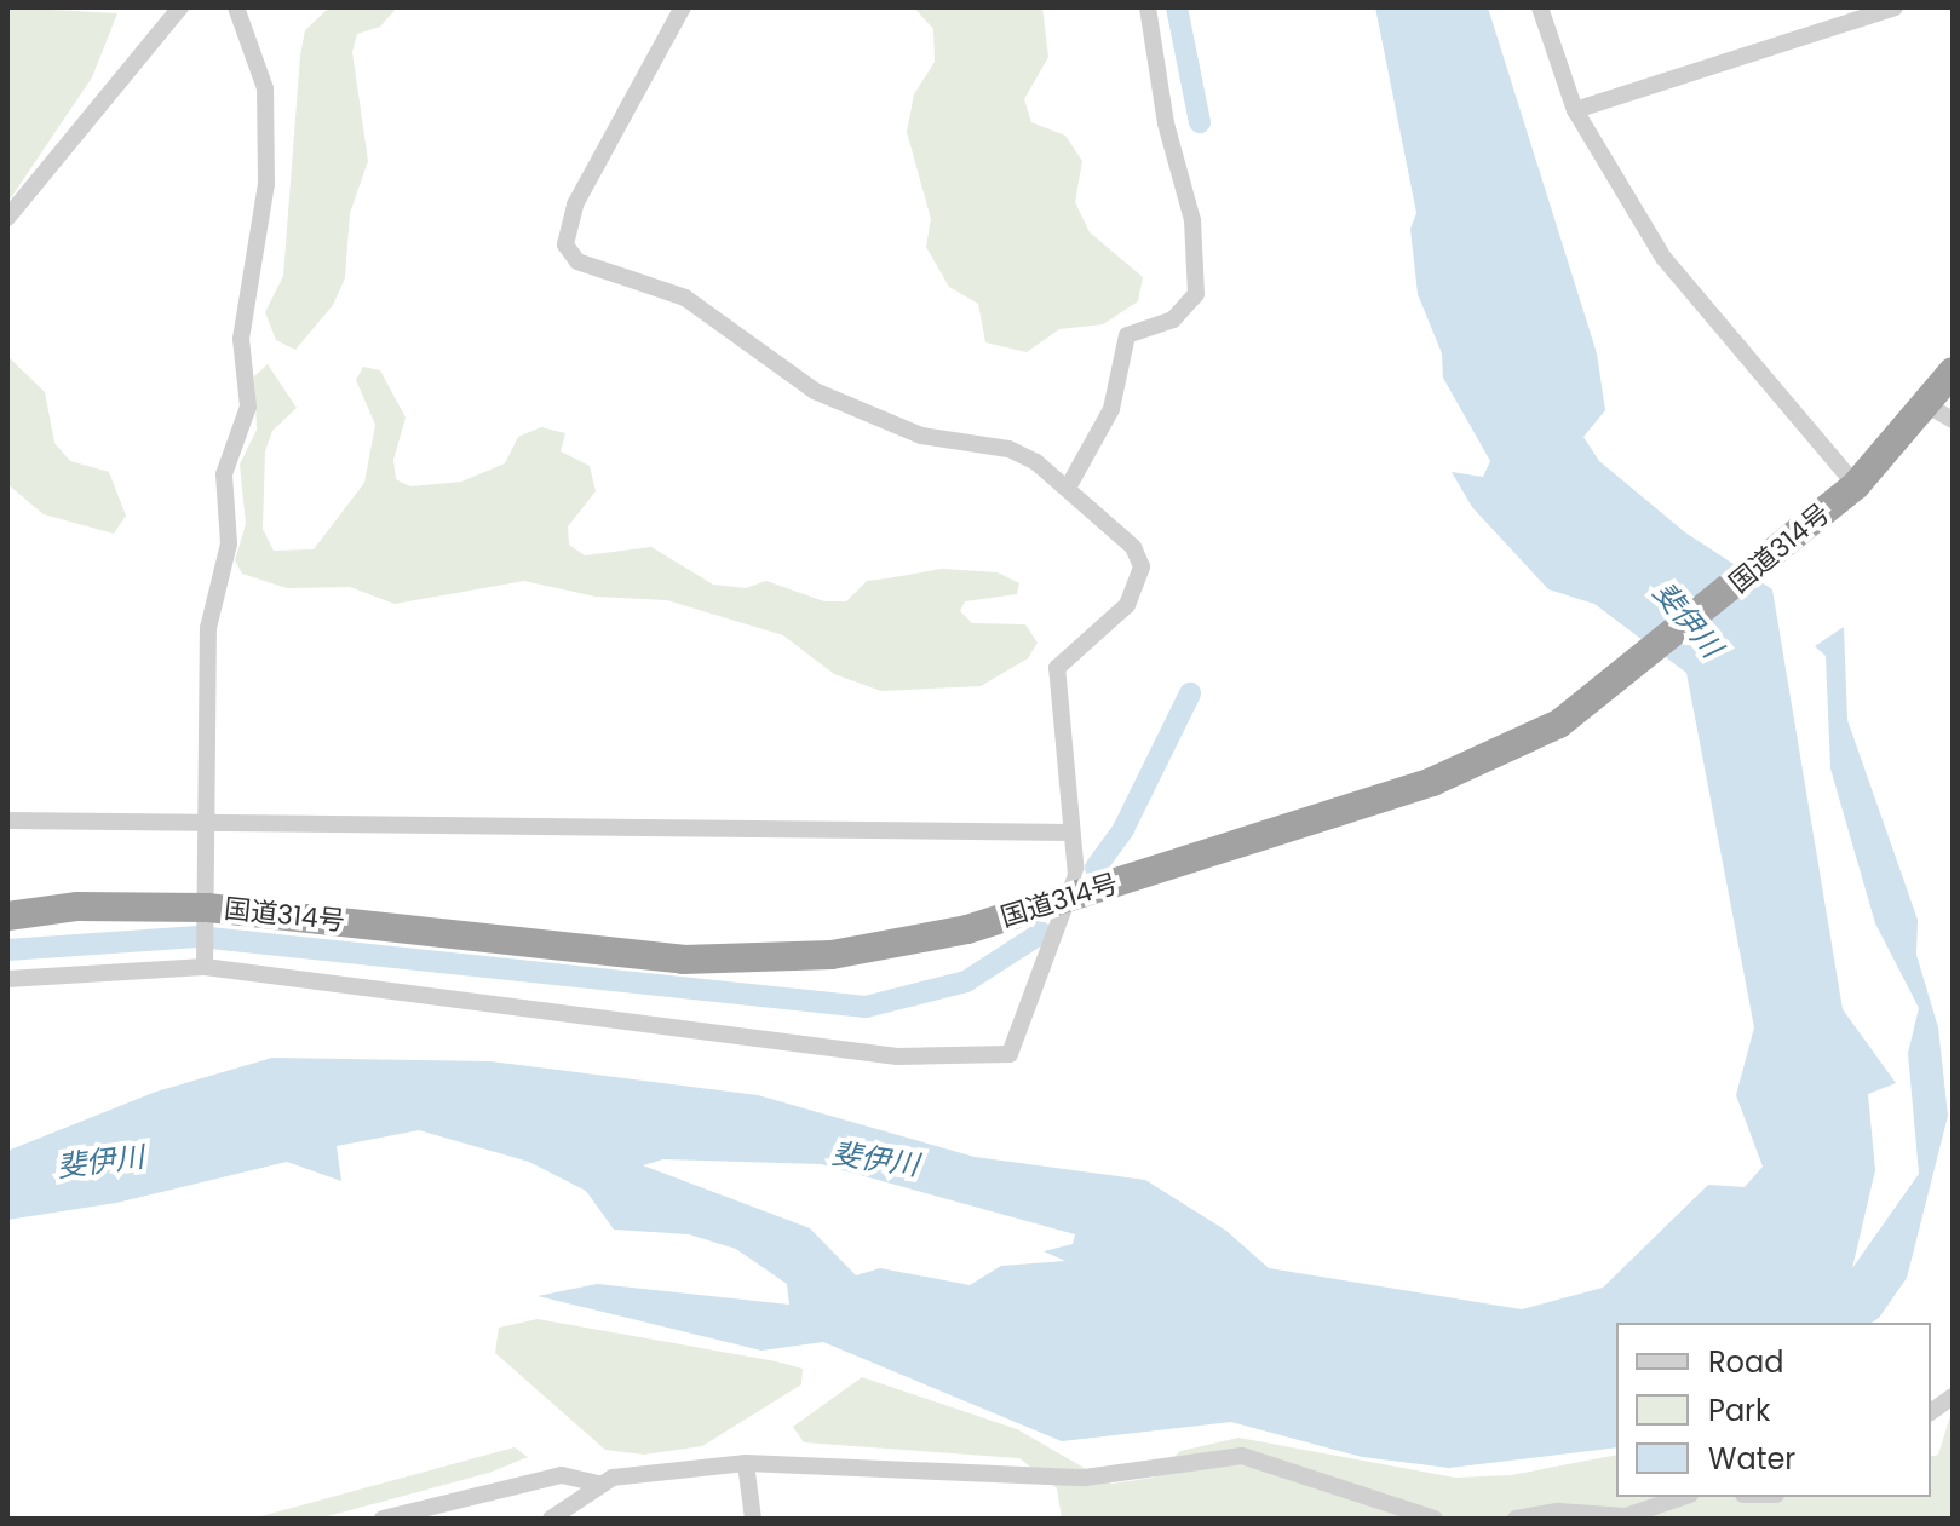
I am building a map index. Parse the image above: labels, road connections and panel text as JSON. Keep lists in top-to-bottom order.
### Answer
{
  "streets": {
    "highway": ["国道314号"]
  },
  "water": ["斐伊川"],
  "legend": ["Road", "Park", "Water"]
}
